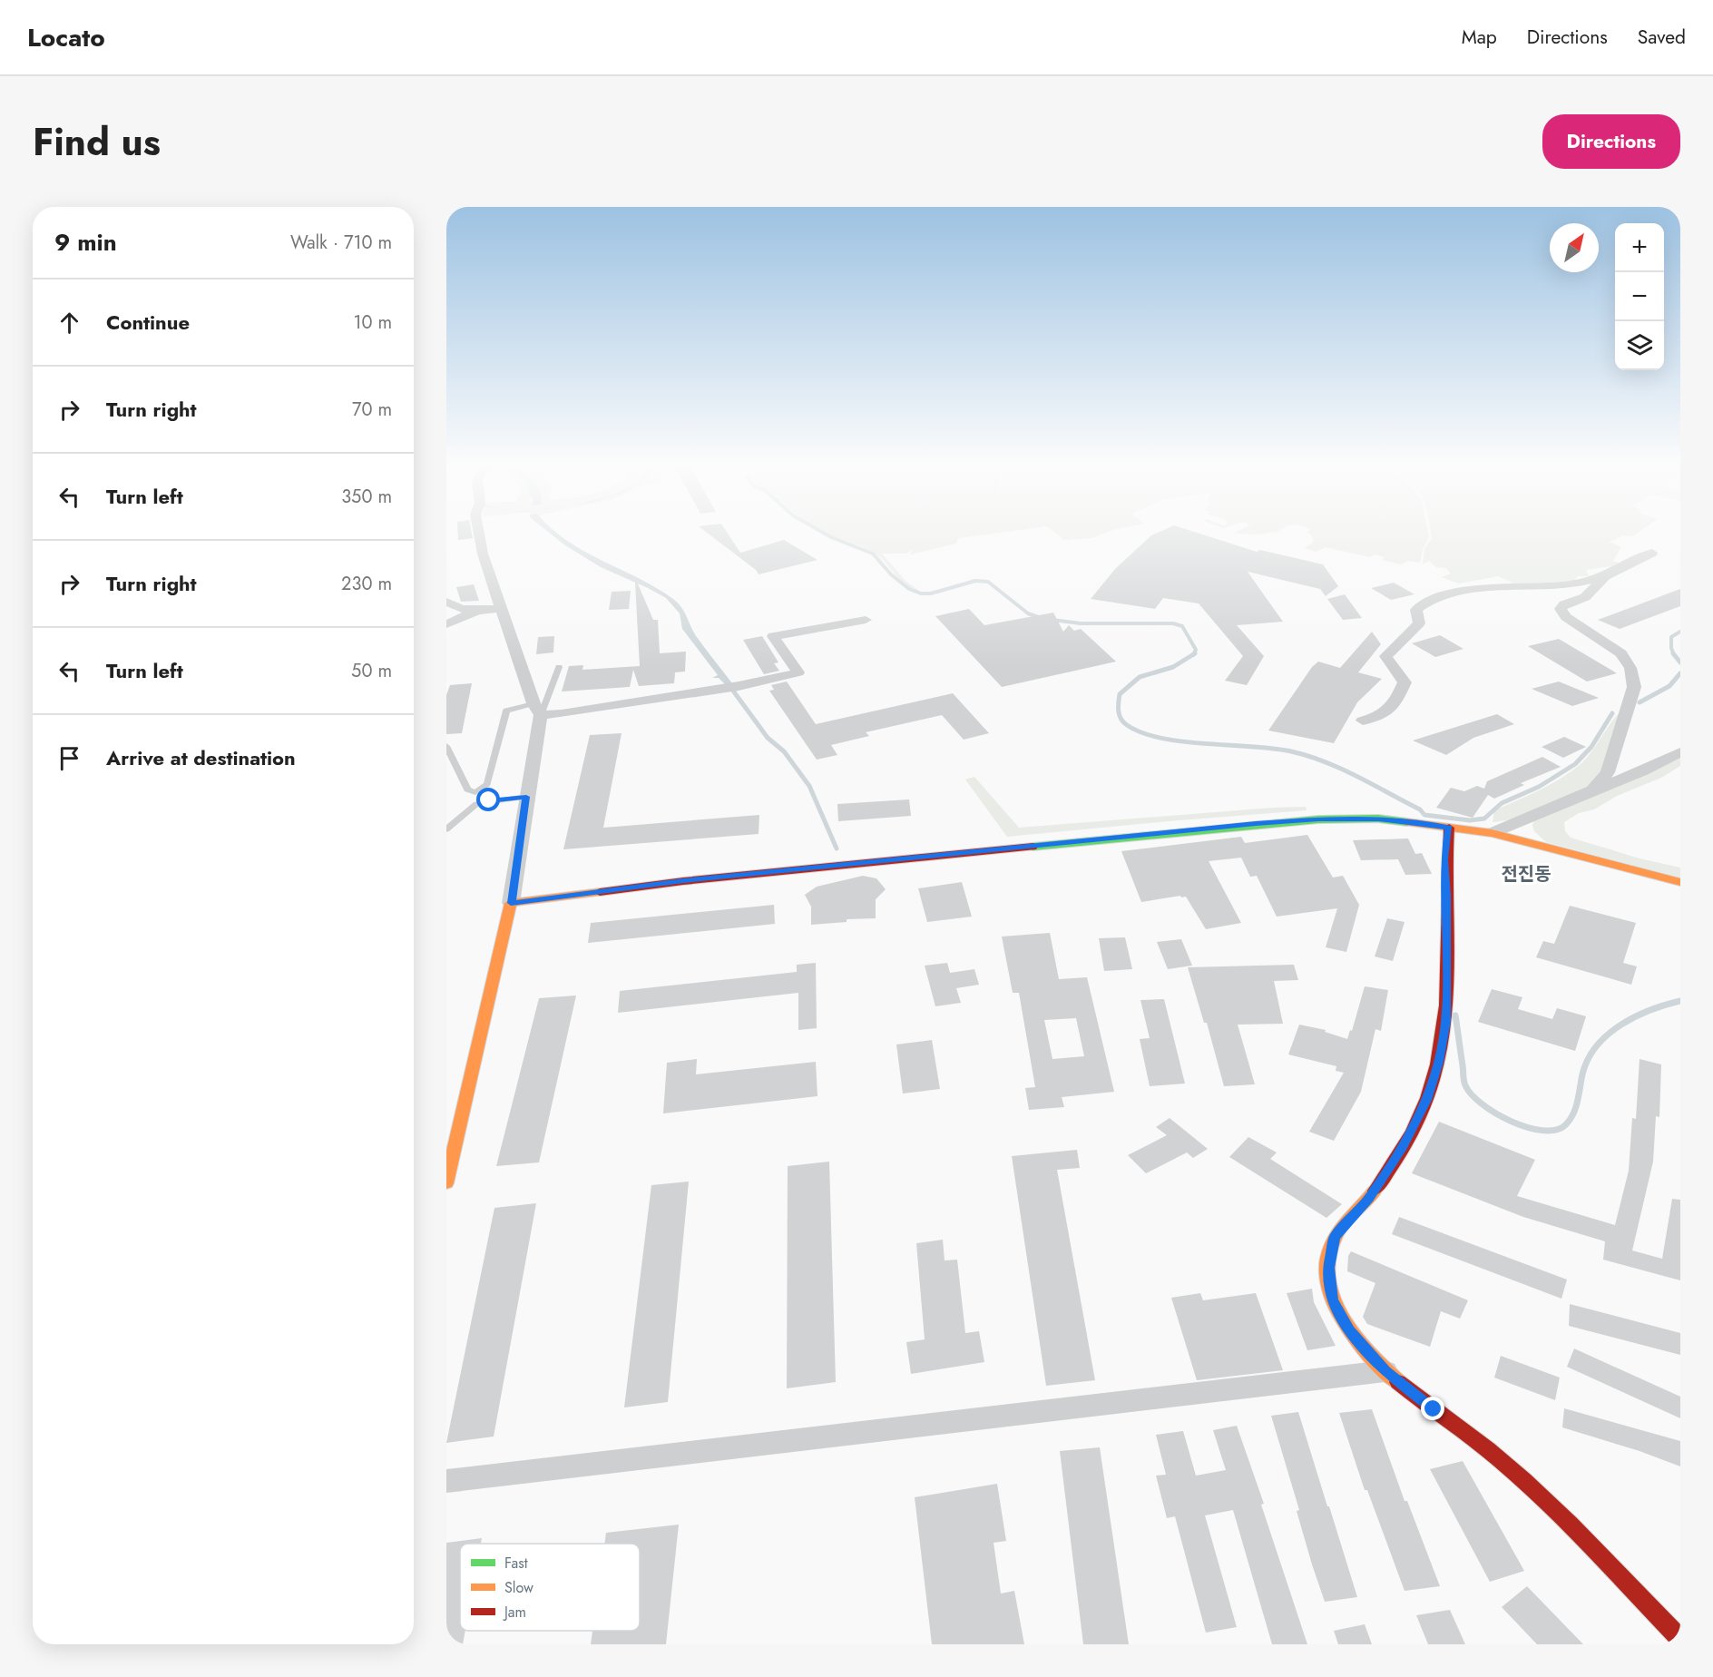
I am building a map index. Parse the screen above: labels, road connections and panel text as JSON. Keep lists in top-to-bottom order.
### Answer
{
  "districts": ["전진동"],
  "legend": ["Fast", "Slow", "Jam"],
  "north": "top right",
  "page": {
    "header": "Locato",
    "nav": ["Map", "Directions", "Saved"],
    "title": "Find us",
    "buttons": "Directions",
    "heading": ["9 min", "Walk · 710 m"],
    "map_buttons": ["+", "−"],
    "list": [
      ["Continue", "10 m"],
      ["Turn right", "70 m"],
      ["Turn left", "350 m"],
      ["Turn right", "230 m"],
      ["Turn left", "50 m"],
      "Arrive at destination"
    ]
  }
}
